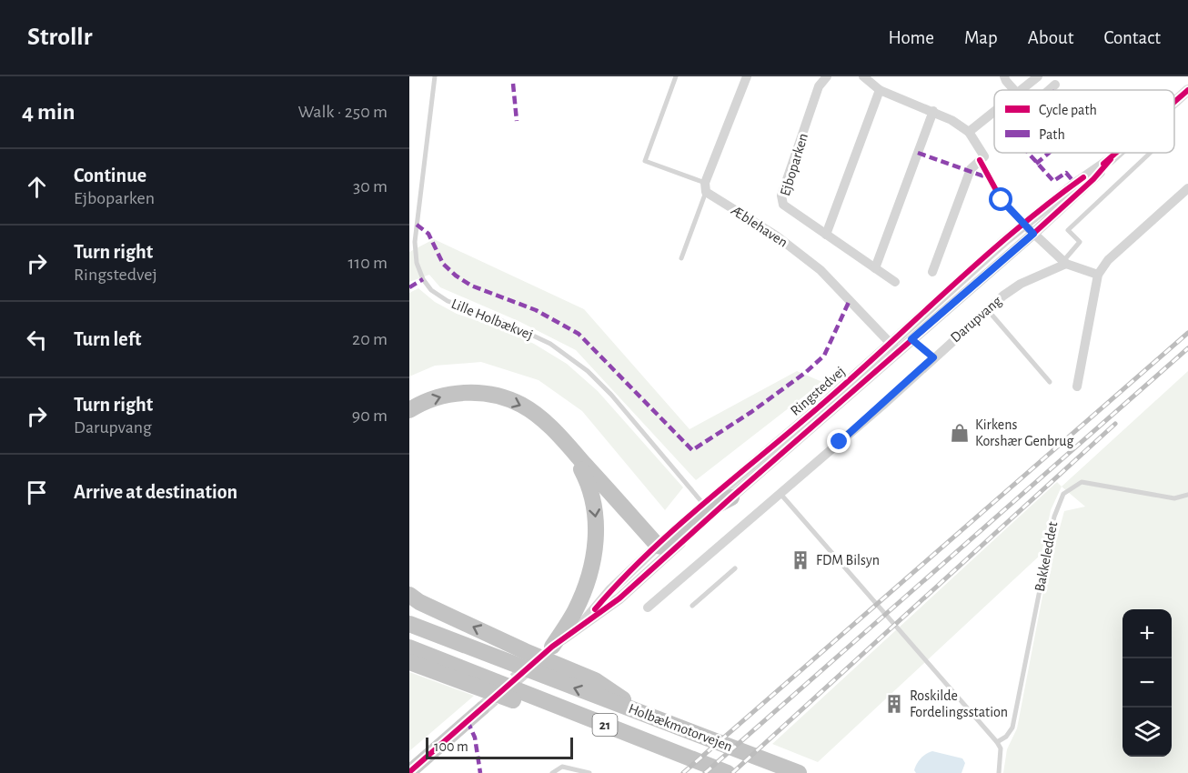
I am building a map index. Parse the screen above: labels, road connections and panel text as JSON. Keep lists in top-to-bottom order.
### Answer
{
  "streets": {
    "highway": ["21", "Holbækmotorvejen"],
    "street": [
      "Ejboparken",
      "Æblehaven",
      "Darupvang",
      "Ringstedvej"
    ],
    "lane": ["Lille Holbækvej", "Bakkeleddet"]
  },
  "crossings": [
    ["Æblehaven", "Ringstedvej"],
    ["Lille Holbækvej", "Ringstedvej"]
  ],
  "places": {
    "shop": ["Kirkens Korshær Genbrug"],
    "building": ["FDM Bilsyn", "Roskilde Fordelingsstation"]
  },
  "legend": ["Cycle path", "Path"],
  "scale_bar": "100 m",
  "page": {
    "header": "Strollr",
    "nav": [
      "Home",
      "Map",
      "About",
      "Contact"
    ],
    "heading": ["4 min", "Walk · 250 m"],
    "list": [
      ["Continue", "Ejboparken", "30 m"],
      ["Turn right", "Ringstedvej", "110 m"],
      ["Turn left", "20 m"],
      ["Turn right", "Darupvang", "90 m"],
      "Arrive at destination"
    ],
    "map_buttons": ["+", "−"],
    "scale": "100 m"
  }
}
